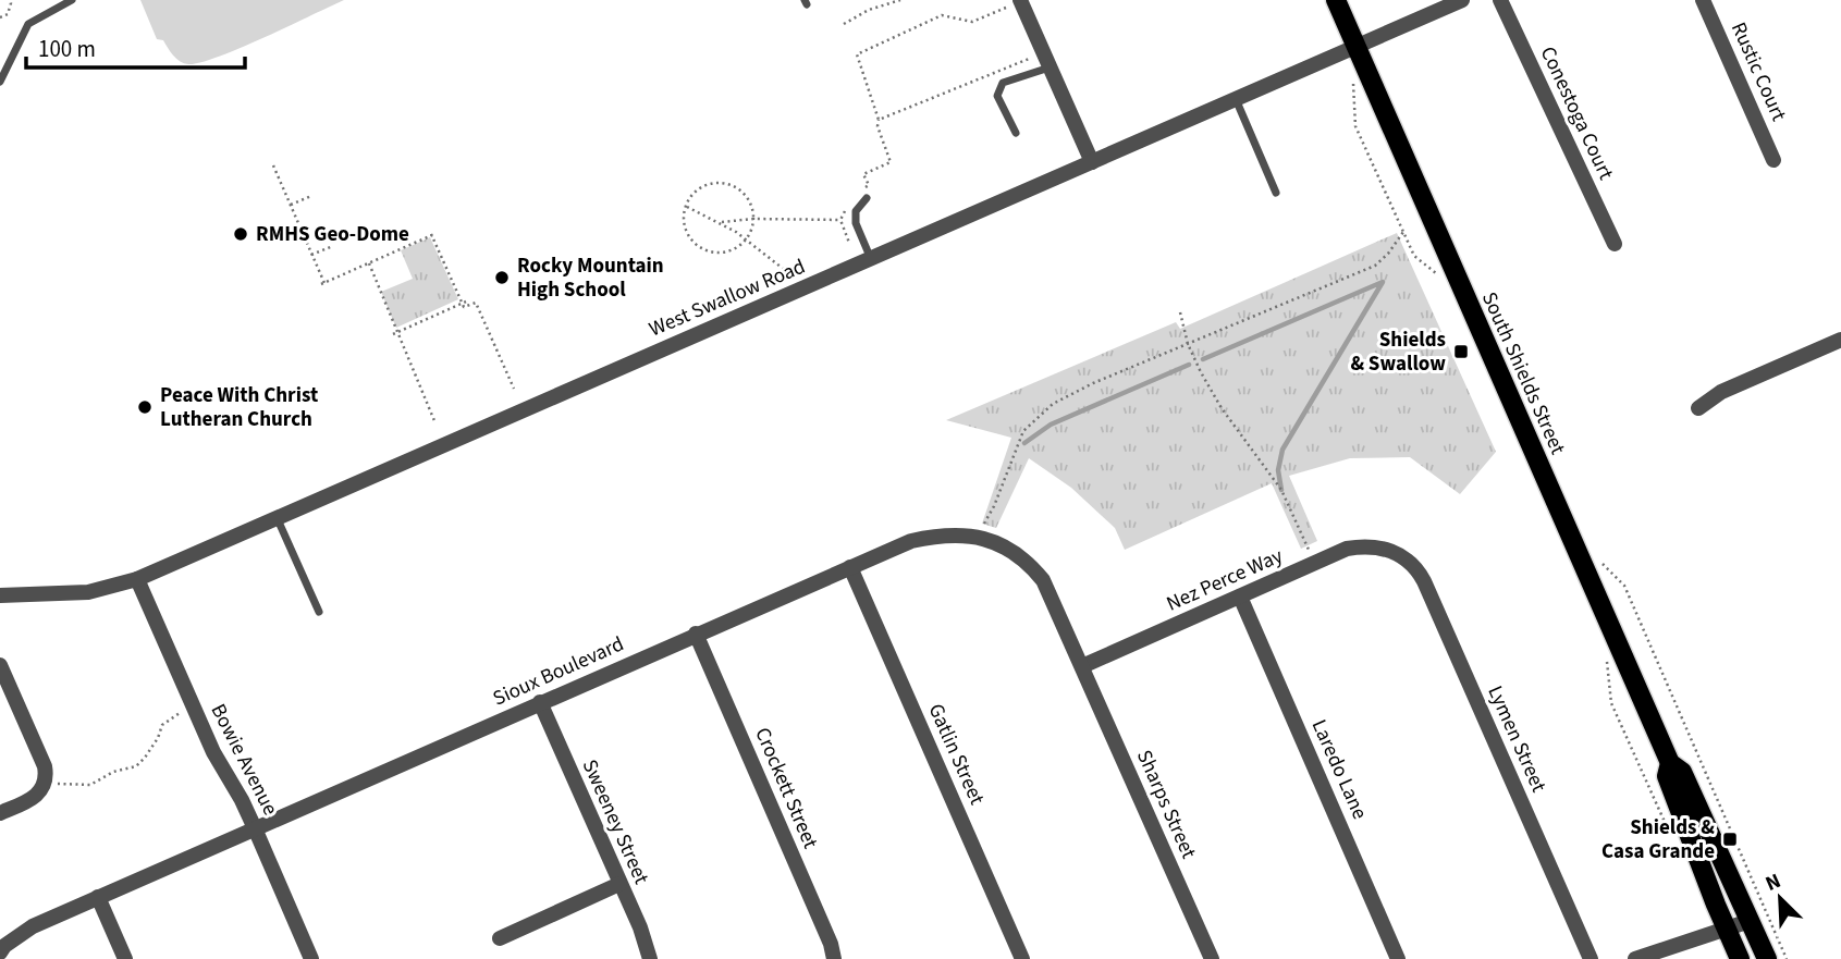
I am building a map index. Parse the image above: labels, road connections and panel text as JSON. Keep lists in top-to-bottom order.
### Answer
{
  "streets": {
    "main road": ["South Shields Street"],
    "street": [
      "Rustic Court",
      "Conestoga Court",
      "West Swallow Road",
      "Nez Perce Way",
      "Sioux Boulevard",
      "Lymen Street",
      "Gatlin Street",
      "Bowie Avenue",
      "Laredo Lane",
      "Crockett Street",
      "Sharps Street",
      "Sweeney Street"
    ]
  },
  "crossings": [
    ["West Swallow Road", "South Shields Street"],
    ["West Swallow Road", "Bowie Avenue"],
    ["Nez Perce Way", "Sioux Boulevard"],
    ["Nez Perce Way", "Lymen Street"],
    ["Nez Perce Way", "Laredo Lane"],
    ["Nez Perce Way", "Sharps Street"],
    ["Sioux Boulevard", "Gatlin Street"],
    ["Sioux Boulevard", "Bowie Avenue"],
    ["Sioux Boulevard", "Crockett Street"],
    ["Sioux Boulevard", "Sharps Street"],
    ["Sioux Boulevard", "Sweeney Street"]
  ],
  "places": {
    "other": ["RMHS Geo-Dome", "Rocky Mountain High School", "Peace With Christ Lutheran Church"],
    "transit": ["Shields & Swallow", "Shields & Casa Grande"]
  },
  "scale_bar": "100 m",
  "north": "top left"
}
